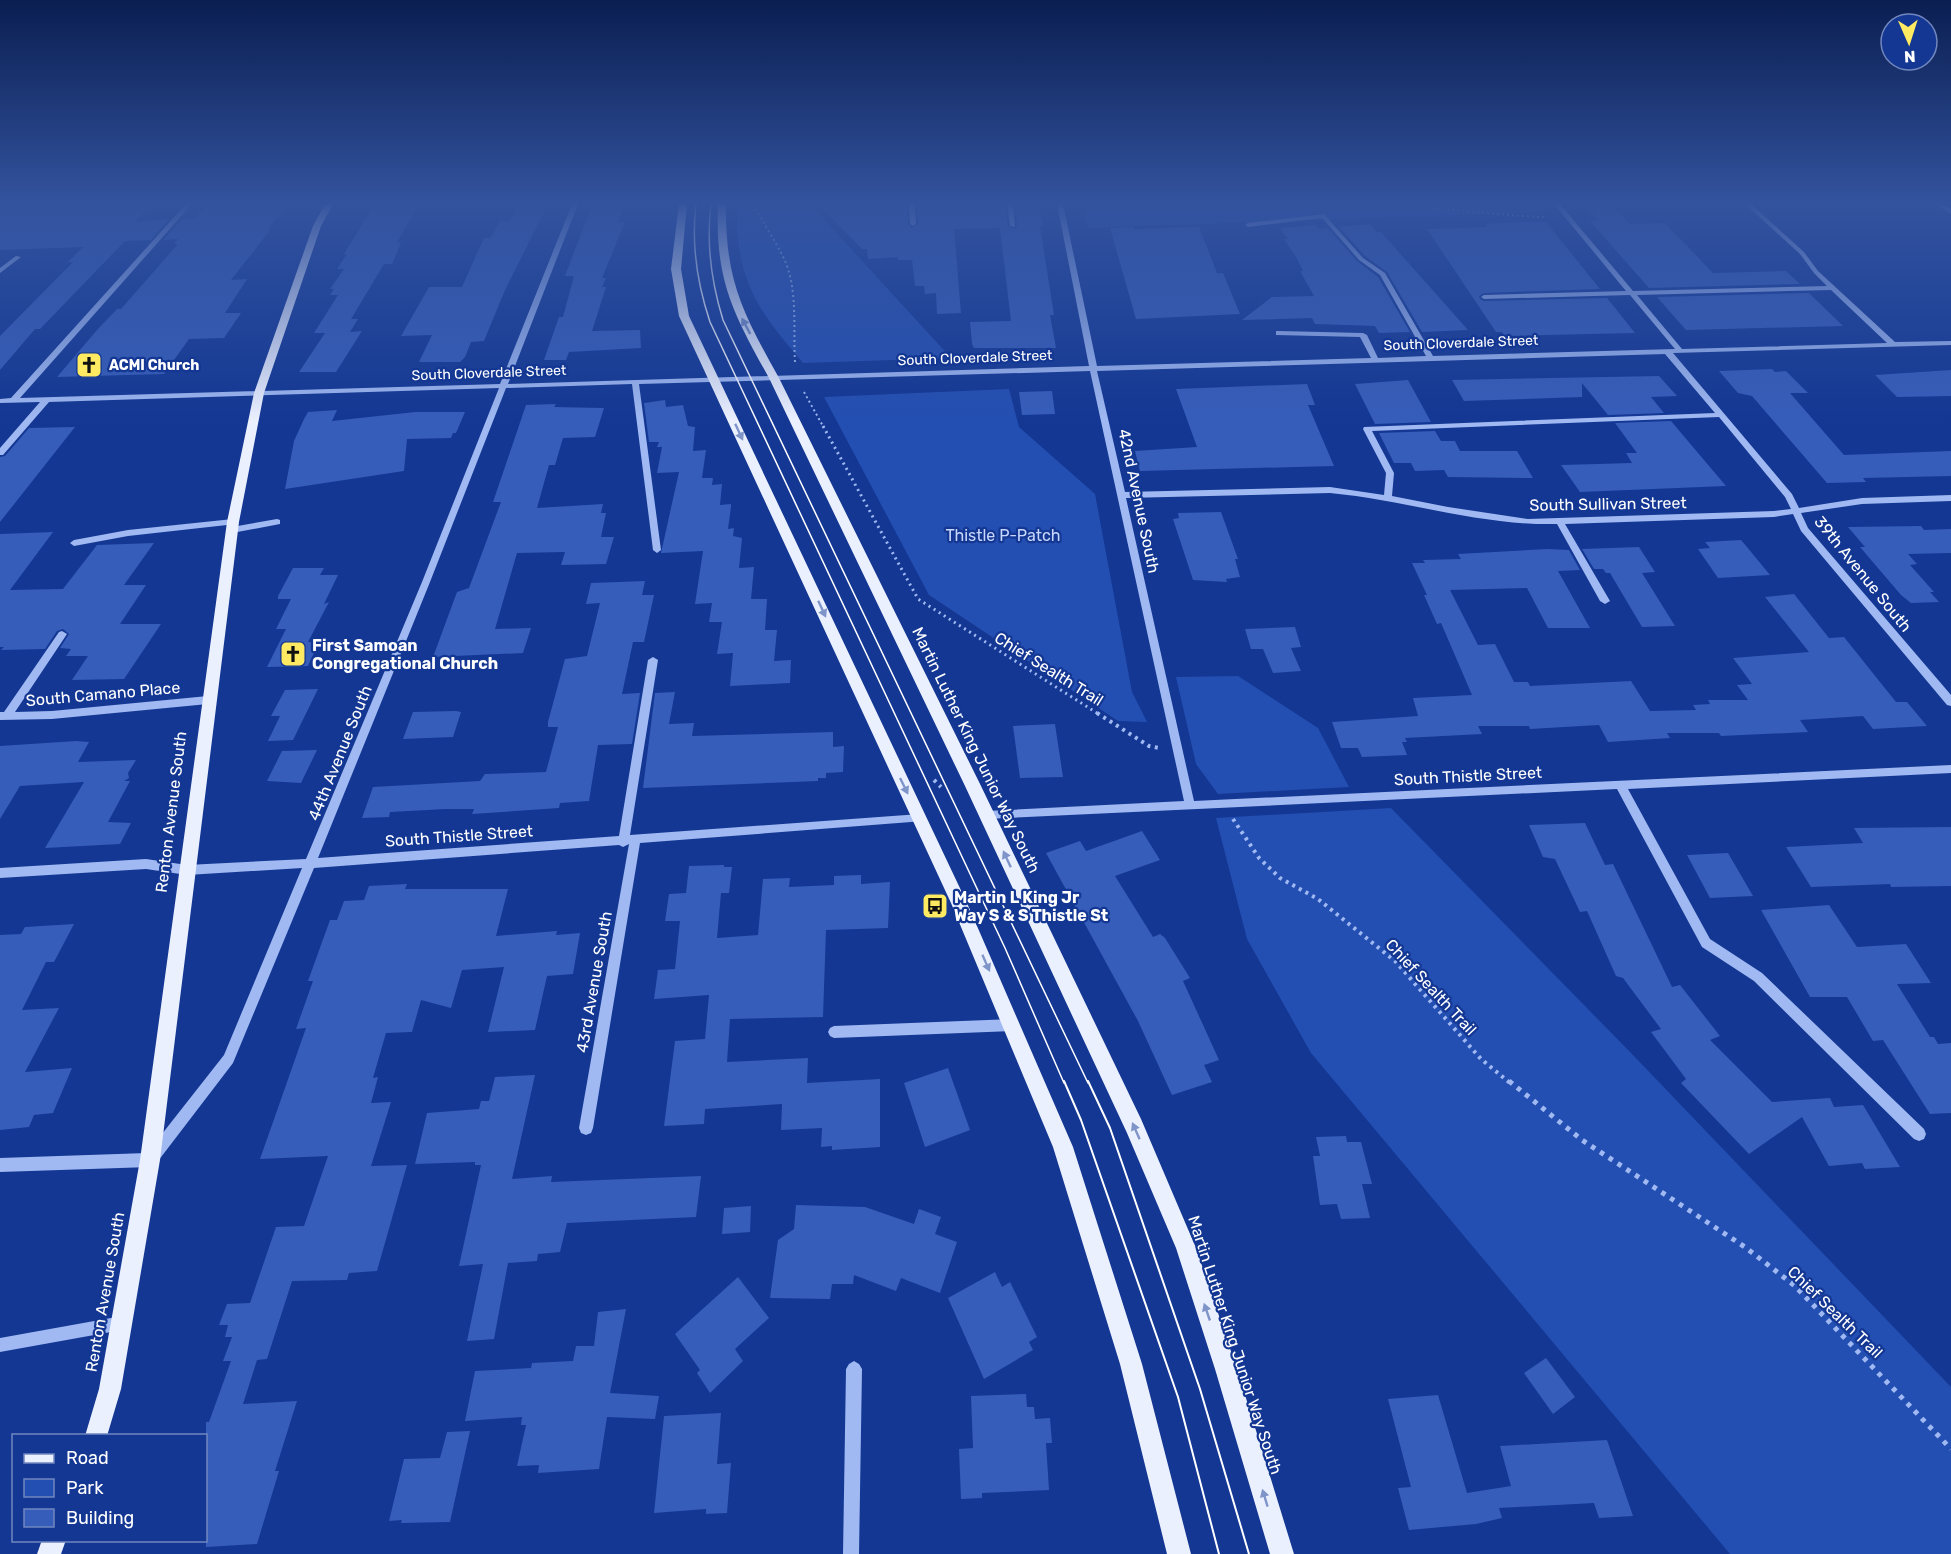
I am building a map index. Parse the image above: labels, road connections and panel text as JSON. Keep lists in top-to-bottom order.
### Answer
{
  "streets": {
    "main road": ["Martin Luther King Junior Way South", "Renton Avenue South"],
    "street": [
      "South Cloverdale Street",
      "42nd Avenue South",
      "South Sullivan Street",
      "39th Avenue South",
      "South Camano Place",
      "44th Avenue South",
      "South Thistle Street",
      "43rd Avenue South"
    ],
    "path": ["Chief Sealth Trail"]
  },
  "crossings": [
    ["South Cloverdale Street", "42nd Avenue South"],
    ["South Cloverdale Street", "39th Avenue South"],
    ["South Cloverdale Street", "Martin Luther King Junior Way South"],
    ["South Cloverdale Street", "44th Avenue South"],
    ["South Cloverdale Street", "Renton Avenue South"],
    ["42nd Avenue South", "South Sullivan Street"],
    ["42nd Avenue South", "Chief Sealth Trail"],
    ["42nd Avenue South", "South Thistle Street"],
    ["South Sullivan Street", "39th Avenue South"],
    ["Chief Sealth Trail", "South Thistle Street"],
    ["South Camano Place", "Renton Avenue South"],
    ["Martin Luther King Junior Way South", "South Thistle Street"],
    ["44th Avenue South", "South Thistle Street"],
    ["44th Avenue South", "Renton Avenue South"],
    ["South Thistle Street", "Renton Avenue South"],
    ["South Thistle Street", "43rd Avenue South"]
  ],
  "parks": ["Thistle P-Patch"],
  "places": {
    "church": ["ACMI Church", "First Samoan Congregational Church"],
    "bus stop": ["Martin L King Jr Way S & S Thistle St"]
  },
  "legend": ["Road", "Park", "Building"],
  "north": "bottom"
}
